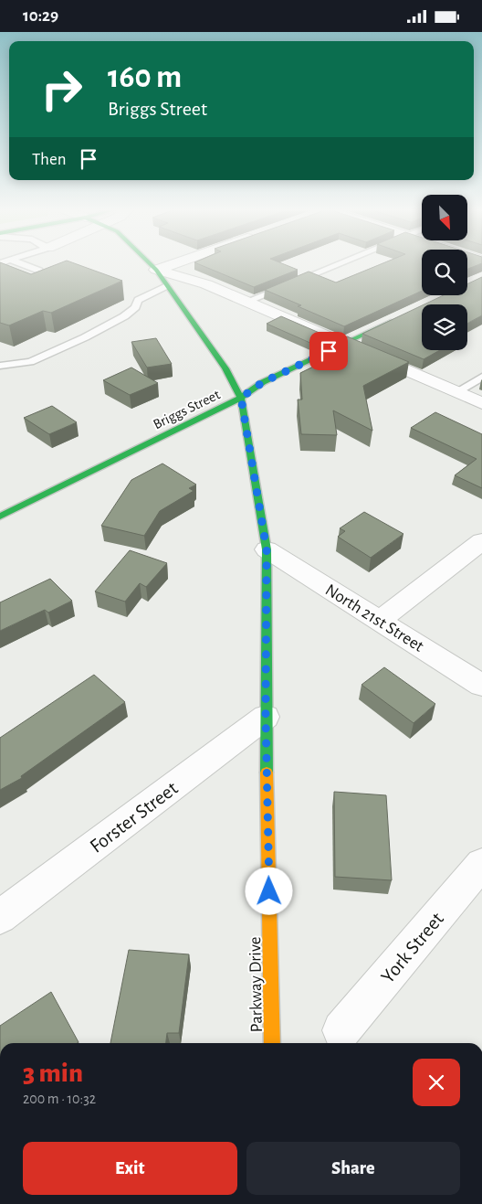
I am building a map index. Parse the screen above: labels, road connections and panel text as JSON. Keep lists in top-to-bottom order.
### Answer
{
  "streets": {
    "street": [
      "Briggs Street",
      "North 21st Street",
      "Forster Street",
      "York Street",
      "Parkway Drive"
    ]
  },
  "crossings": [
    ["Briggs Street", "Parkway Drive"],
    ["North 21st Street", "Parkway Drive"],
    ["Forster Street", "Parkway Drive"]
  ],
  "north": "bottom right",
  "page": {
    "status": "10:29",
    "turn": ["160 m", "Briggs Street"],
    "then": "Then",
    "heading": ["3 min", "200 m · 10:32"],
    "buttons": ["Exit", "Share"]
  }
}
